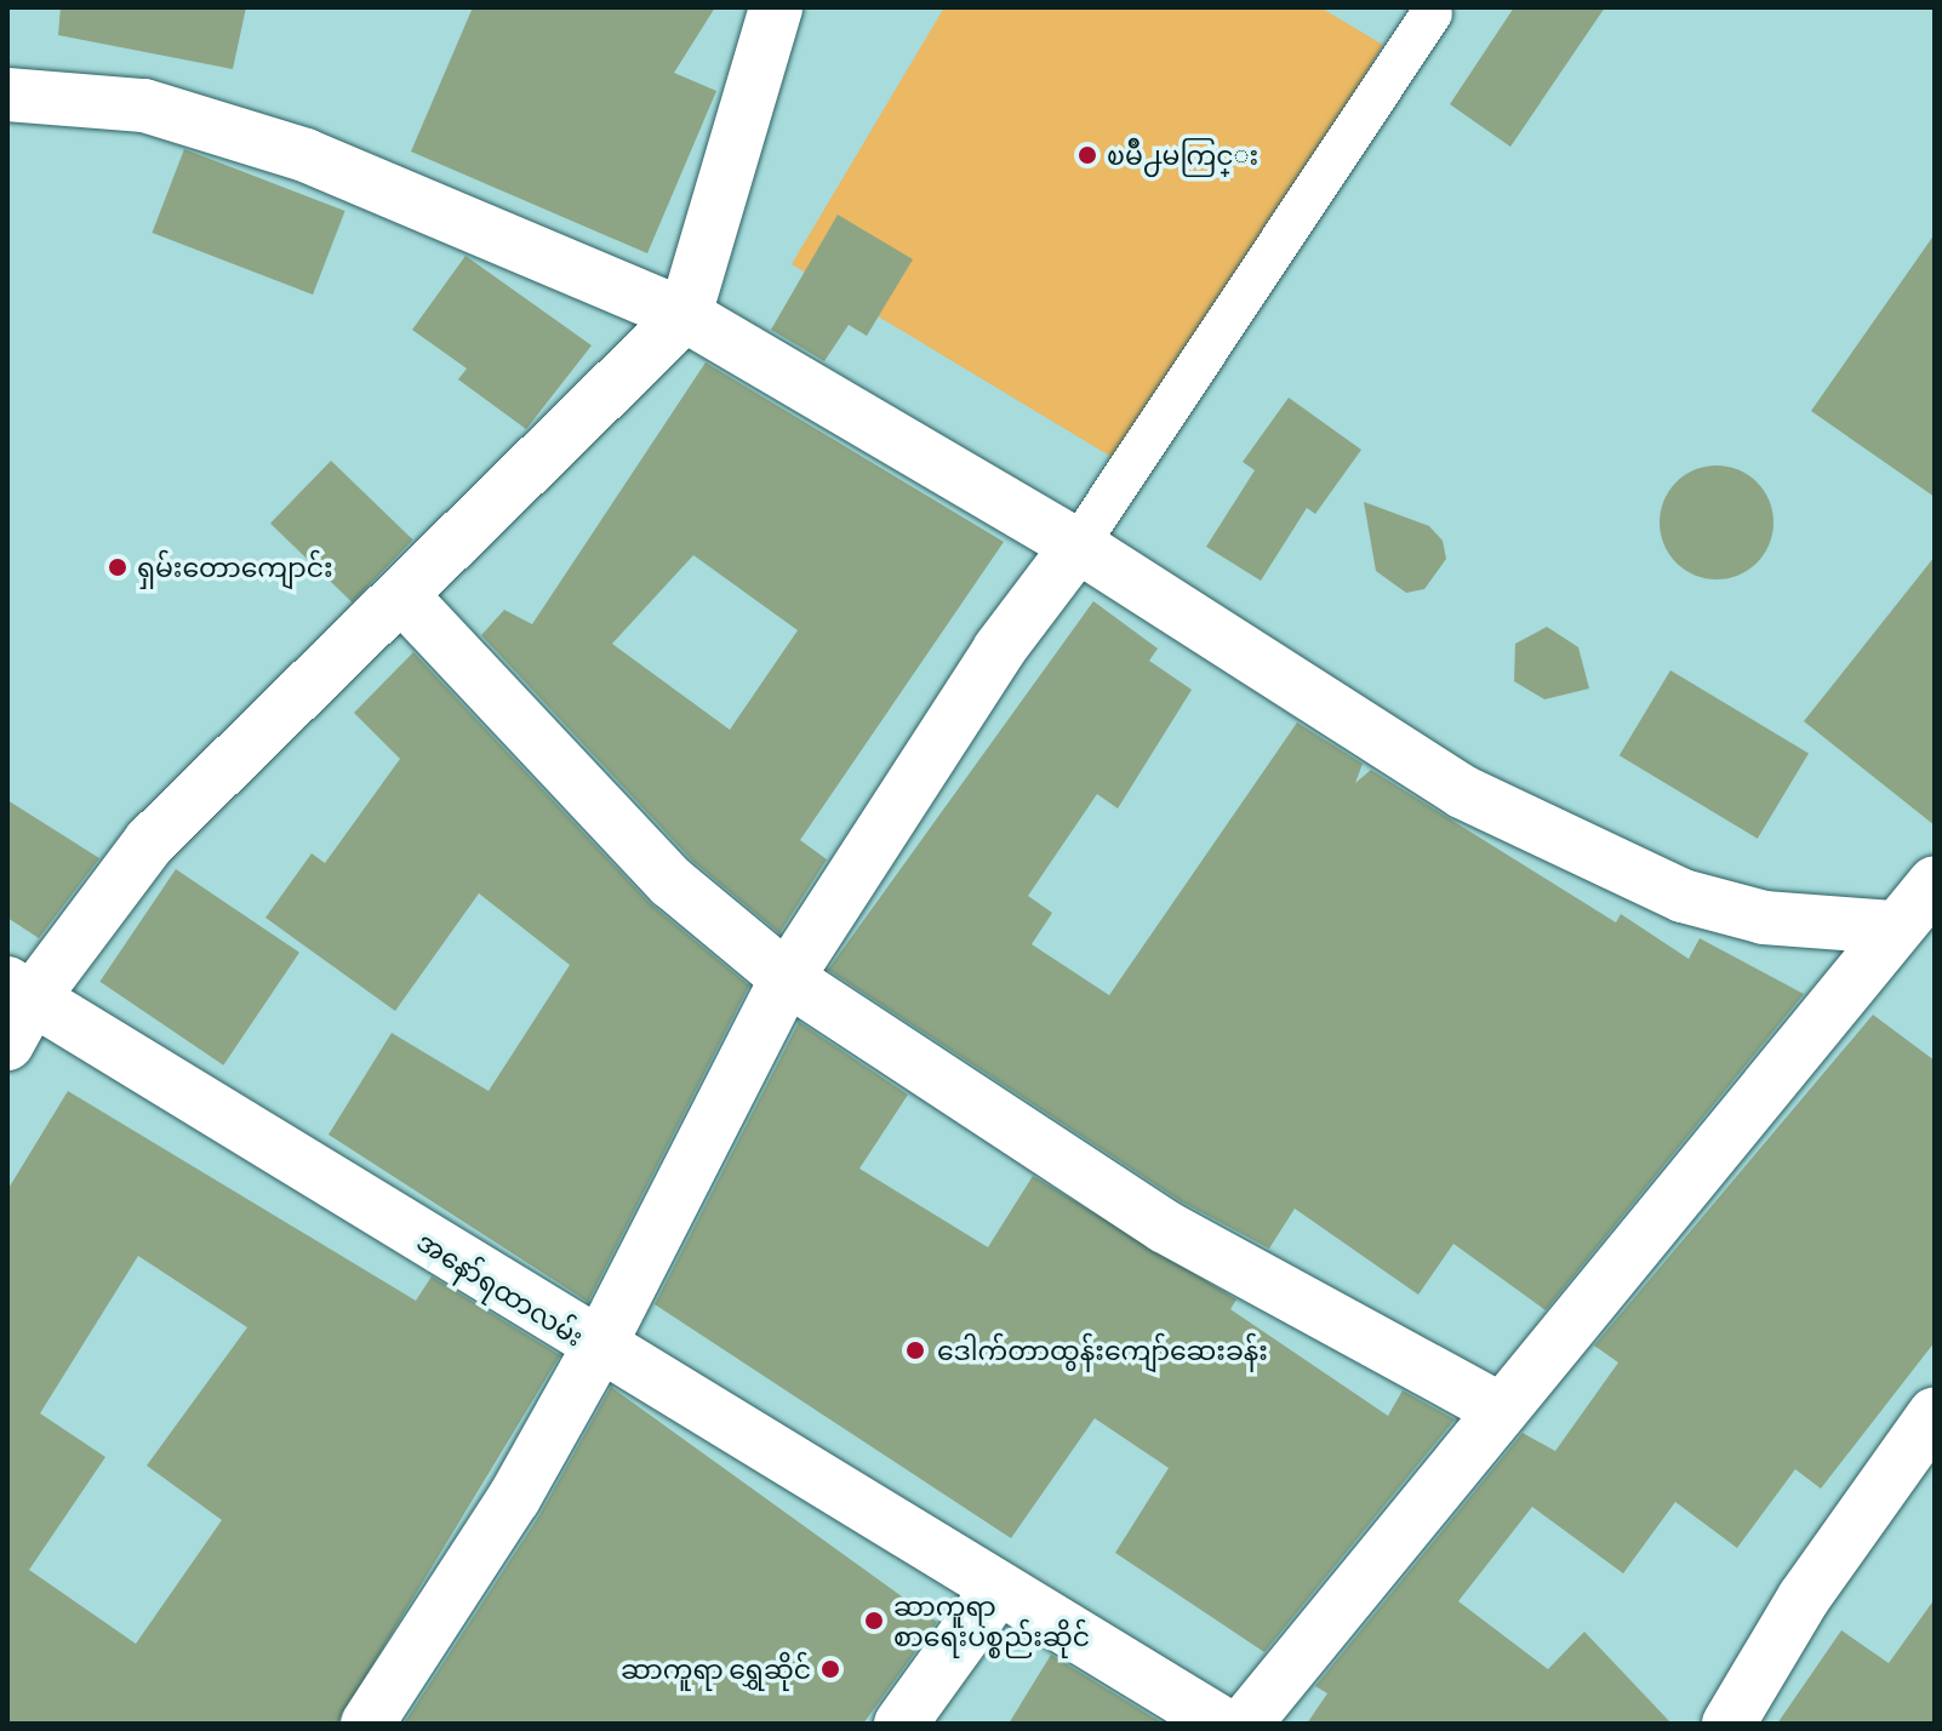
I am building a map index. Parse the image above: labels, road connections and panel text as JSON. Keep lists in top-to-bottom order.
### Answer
{
  "streets": {
    "street": ["အ‌နော်‌ရထာလမ်း"]
  },
  "places": [
    "ၿမိဳ႕မကြင္း",
    "ရှမ်းတောကျောင်း",
    "ဒေါက်တာထွန်းကျော်ဆေးခန်း",
    "ဆာကူရာ စာရေးပစ္စည်းဆိုင်",
    "ဆာကူရာ ရွှေဆိုင်"
  ]
}
